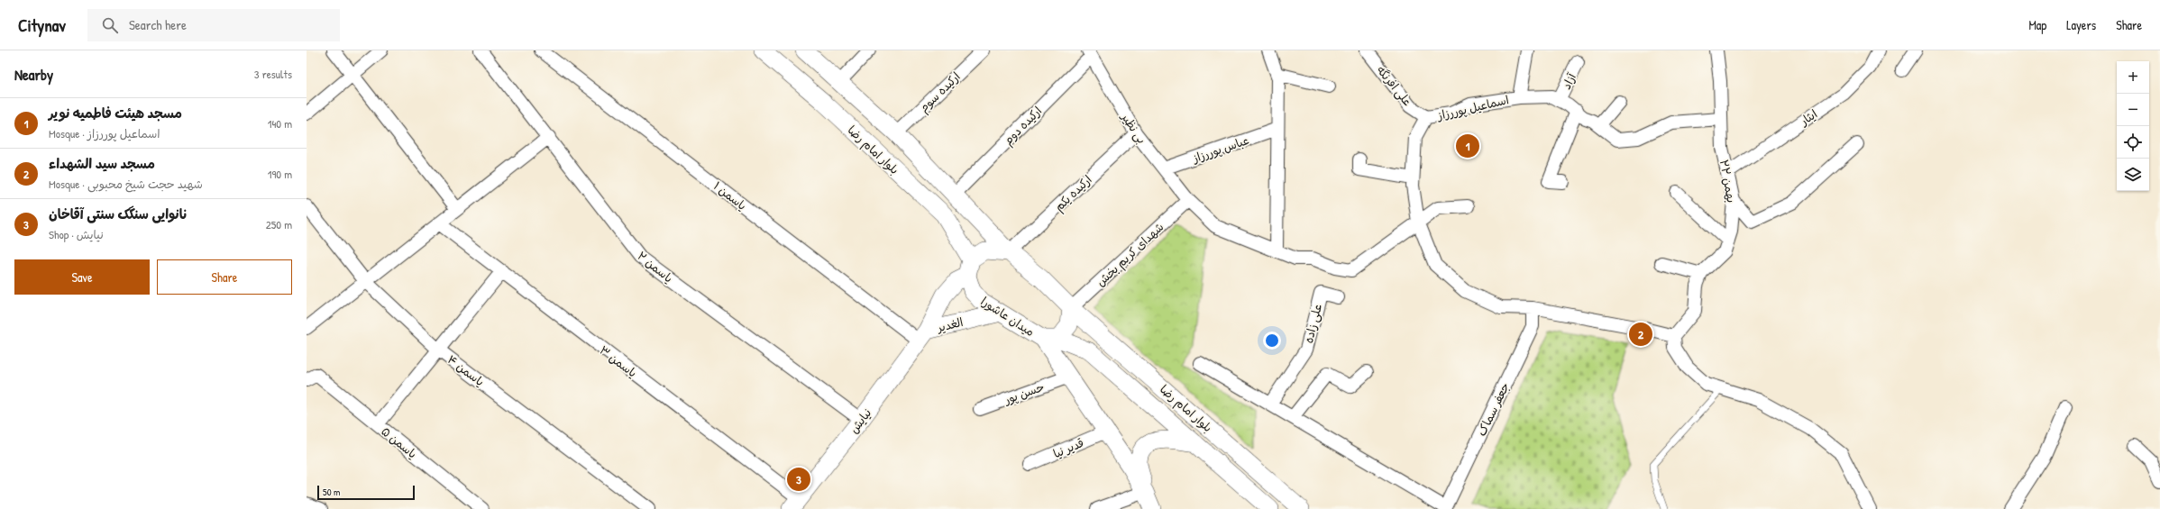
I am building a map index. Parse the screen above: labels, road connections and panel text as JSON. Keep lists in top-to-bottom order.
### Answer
{
  "streets": {
    "main road": [
      "بلوار امام رضا",
      "میدان عاشورا",
      "الغدیر",
      "نیایش"
    ],
    "street": [
      "آزاد",
      "علی افرنگه",
      "ارکیده سوم",
      "اسماعیل پوررزاز",
      "ایثار",
      "ارکیده دوم",
      "بی نظیر",
      "عباس پوررزاز",
      "۲۲ بهمن",
      "ارکیده یکم",
      "یاسمن ۱",
      "شهدای کریم بخش",
      "یاسمن ۲",
      "علی زاده",
      "یاسمن ۳",
      "یاسمن ۴",
      "حسن پور",
      "جعفر سماک",
      "یاسمن ۵",
      "قدیر نیا"
    ]
  },
  "crossings": [
    ["آزاد", "اسماعیل پوررزاز"],
    ["علی افرنگه", "اسماعیل پوررزاز"],
    ["اسماعیل پوررزاز", "۲۲ بهمن"],
    ["ایثار", "۲۲ بهمن"],
    ["ارکیده دوم", "بی نظیر"],
    ["بی نظیر", "عباس پوررزاز"],
    ["بی نظیر", "ارکیده یکم"],
    ["بی نظیر", "شهدای کریم بخش"],
    ["بلوار امام رضا", "شهدای کریم بخش"],
    ["بلوار امام رضا", "میدان عاشورا"],
    ["بلوار امام رضا", "الغدیر"],
    ["یاسمن ۱", "الغدیر"],
    ["یاسمن ۱", "نیایش"],
    ["یاسمن ۲", "نیایش"],
    ["میدان عاشورا", "الغدیر"],
    ["الغدیر", "نیایش"],
    ["یاسمن ۳", "نیایش"]
  ],
  "scale_bar": "50 m",
  "page": {
    "header": "Citynav",
    "search": "Search here",
    "nav": ["Map", "Layers", "Share"],
    "heading": ["Nearby", "3 results"],
    "map_buttons": ["+", "−"],
    "list": [
      {
        "mark": "1",
        "name": "مسجد هیئت فاطمیه نویر",
        "note": "Mosque · اسماعیل پوررزاز",
        "value": "140 m"
      },
      {
        "mark": "2",
        "name": "مسجد سید الشهداء",
        "note": "Mosque · شهید حجت شیخ محبوبی",
        "value": "190 m"
      },
      {
        "mark": "3",
        "name": "نانوایی سنگک سنتی آقاخان",
        "note": "Shop · نیایش",
        "value": "250 m"
      }
    ],
    "pins": ["1", "2", "3"],
    "buttons": ["Save", "Share"],
    "scale": "50 m"
  }
}
